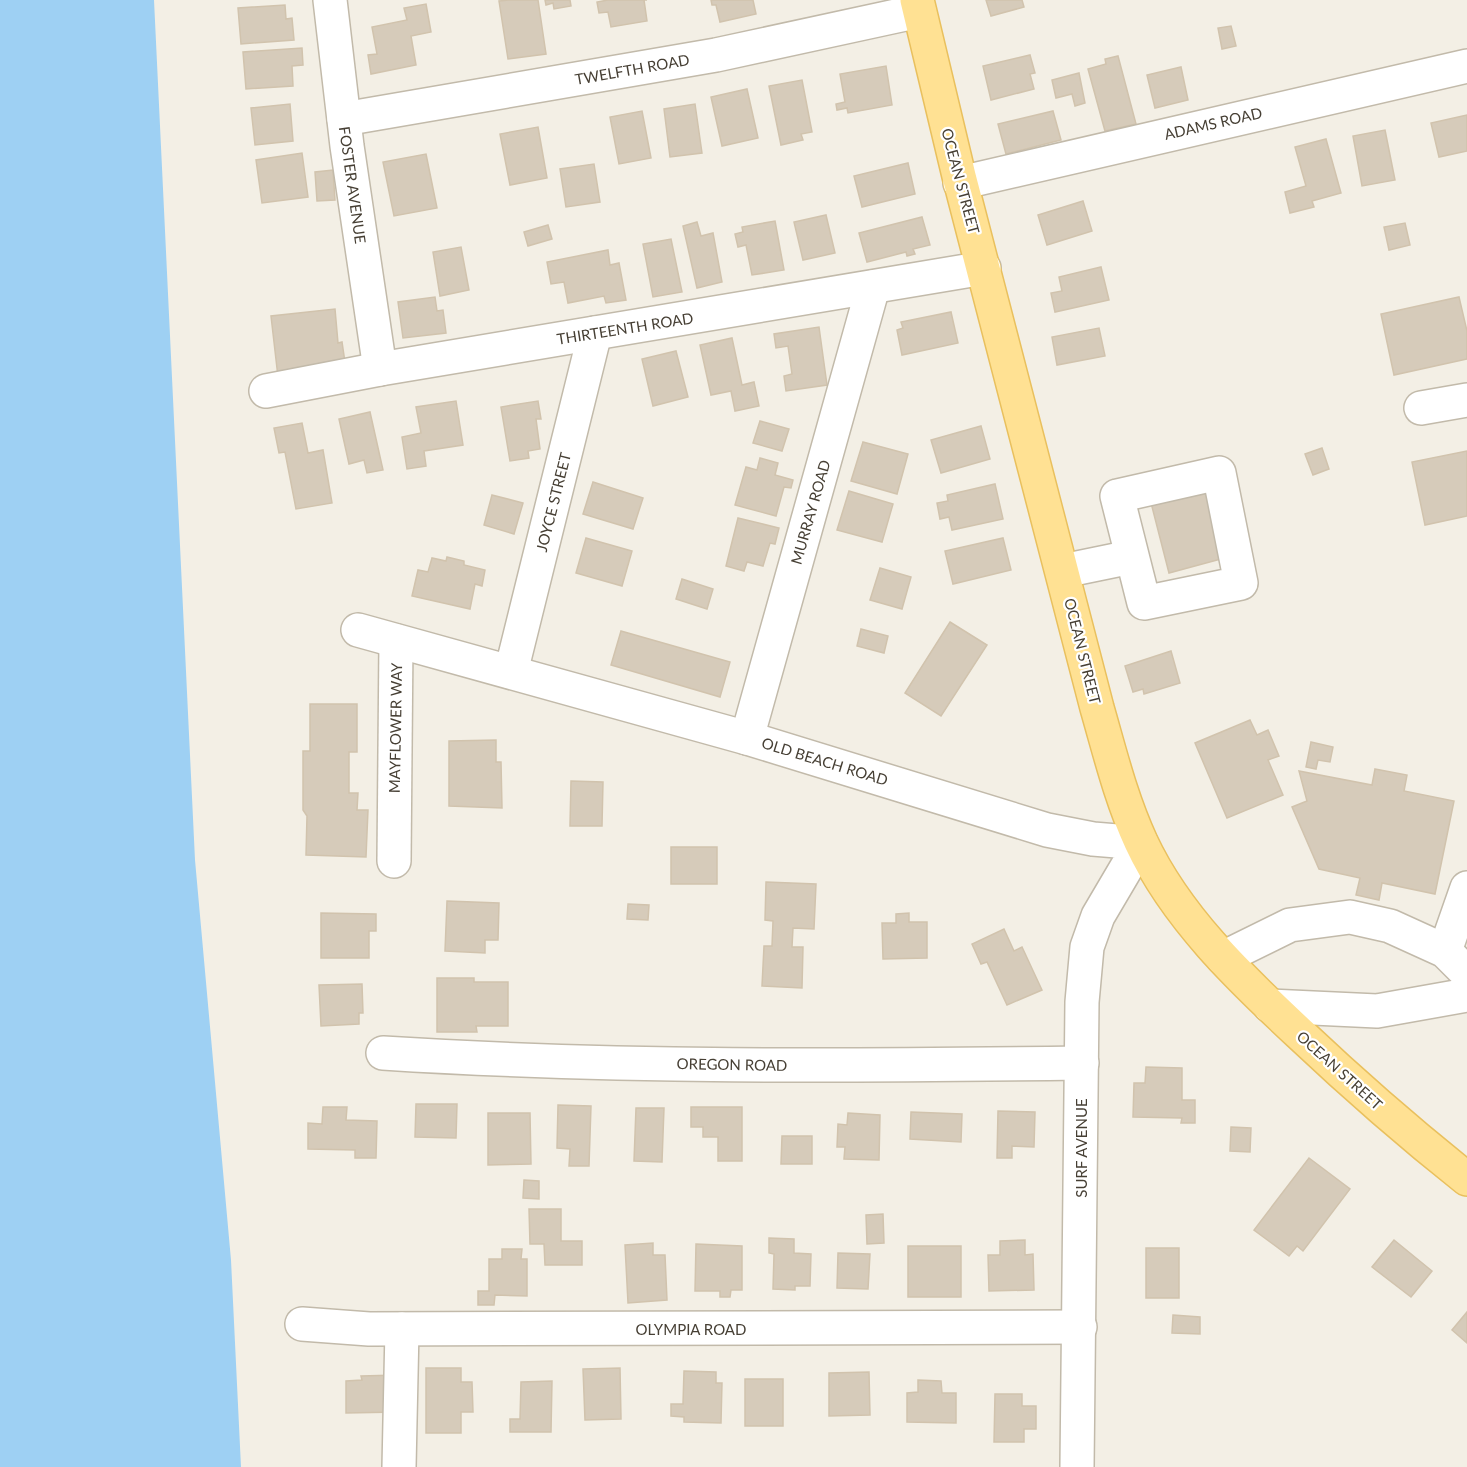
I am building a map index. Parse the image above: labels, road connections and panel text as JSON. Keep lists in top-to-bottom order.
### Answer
{
  "streets": {
    "main road": ["OCEAN STREET"],
    "street": [
      "TWELFTH ROAD",
      "ADAMS ROAD",
      "FOSTER AVENUE",
      "THIRTEENTH ROAD",
      "JOYCE STREET",
      "MURRAY ROAD",
      "MAYFLOWER WAY",
      "OLD BEACH ROAD",
      "OREGON ROAD",
      "SURF AVENUE",
      "OLYMPIA ROAD"
    ]
  },
  "crossings": [
    ["TWELFTH ROAD", "OCEAN STREET"],
    ["TWELFTH ROAD", "FOSTER AVENUE"],
    ["ADAMS ROAD", "OCEAN STREET"],
    ["OCEAN STREET", "THIRTEENTH ROAD"],
    ["OCEAN STREET", "OLD BEACH ROAD"],
    ["OCEAN STREET", "SURF AVENUE"],
    ["FOSTER AVENUE", "THIRTEENTH ROAD"],
    ["THIRTEENTH ROAD", "JOYCE STREET"],
    ["THIRTEENTH ROAD", "MURRAY ROAD"],
    ["JOYCE STREET", "MAYFLOWER WAY"],
    ["JOYCE STREET", "OLD BEACH ROAD"],
    ["MURRAY ROAD", "OLD BEACH ROAD"],
    ["MAYFLOWER WAY", "OLD BEACH ROAD"],
    ["OLD BEACH ROAD", "SURF AVENUE"],
    ["OREGON ROAD", "SURF AVENUE"],
    ["SURF AVENUE", "OLYMPIA ROAD"]
  ]
}
